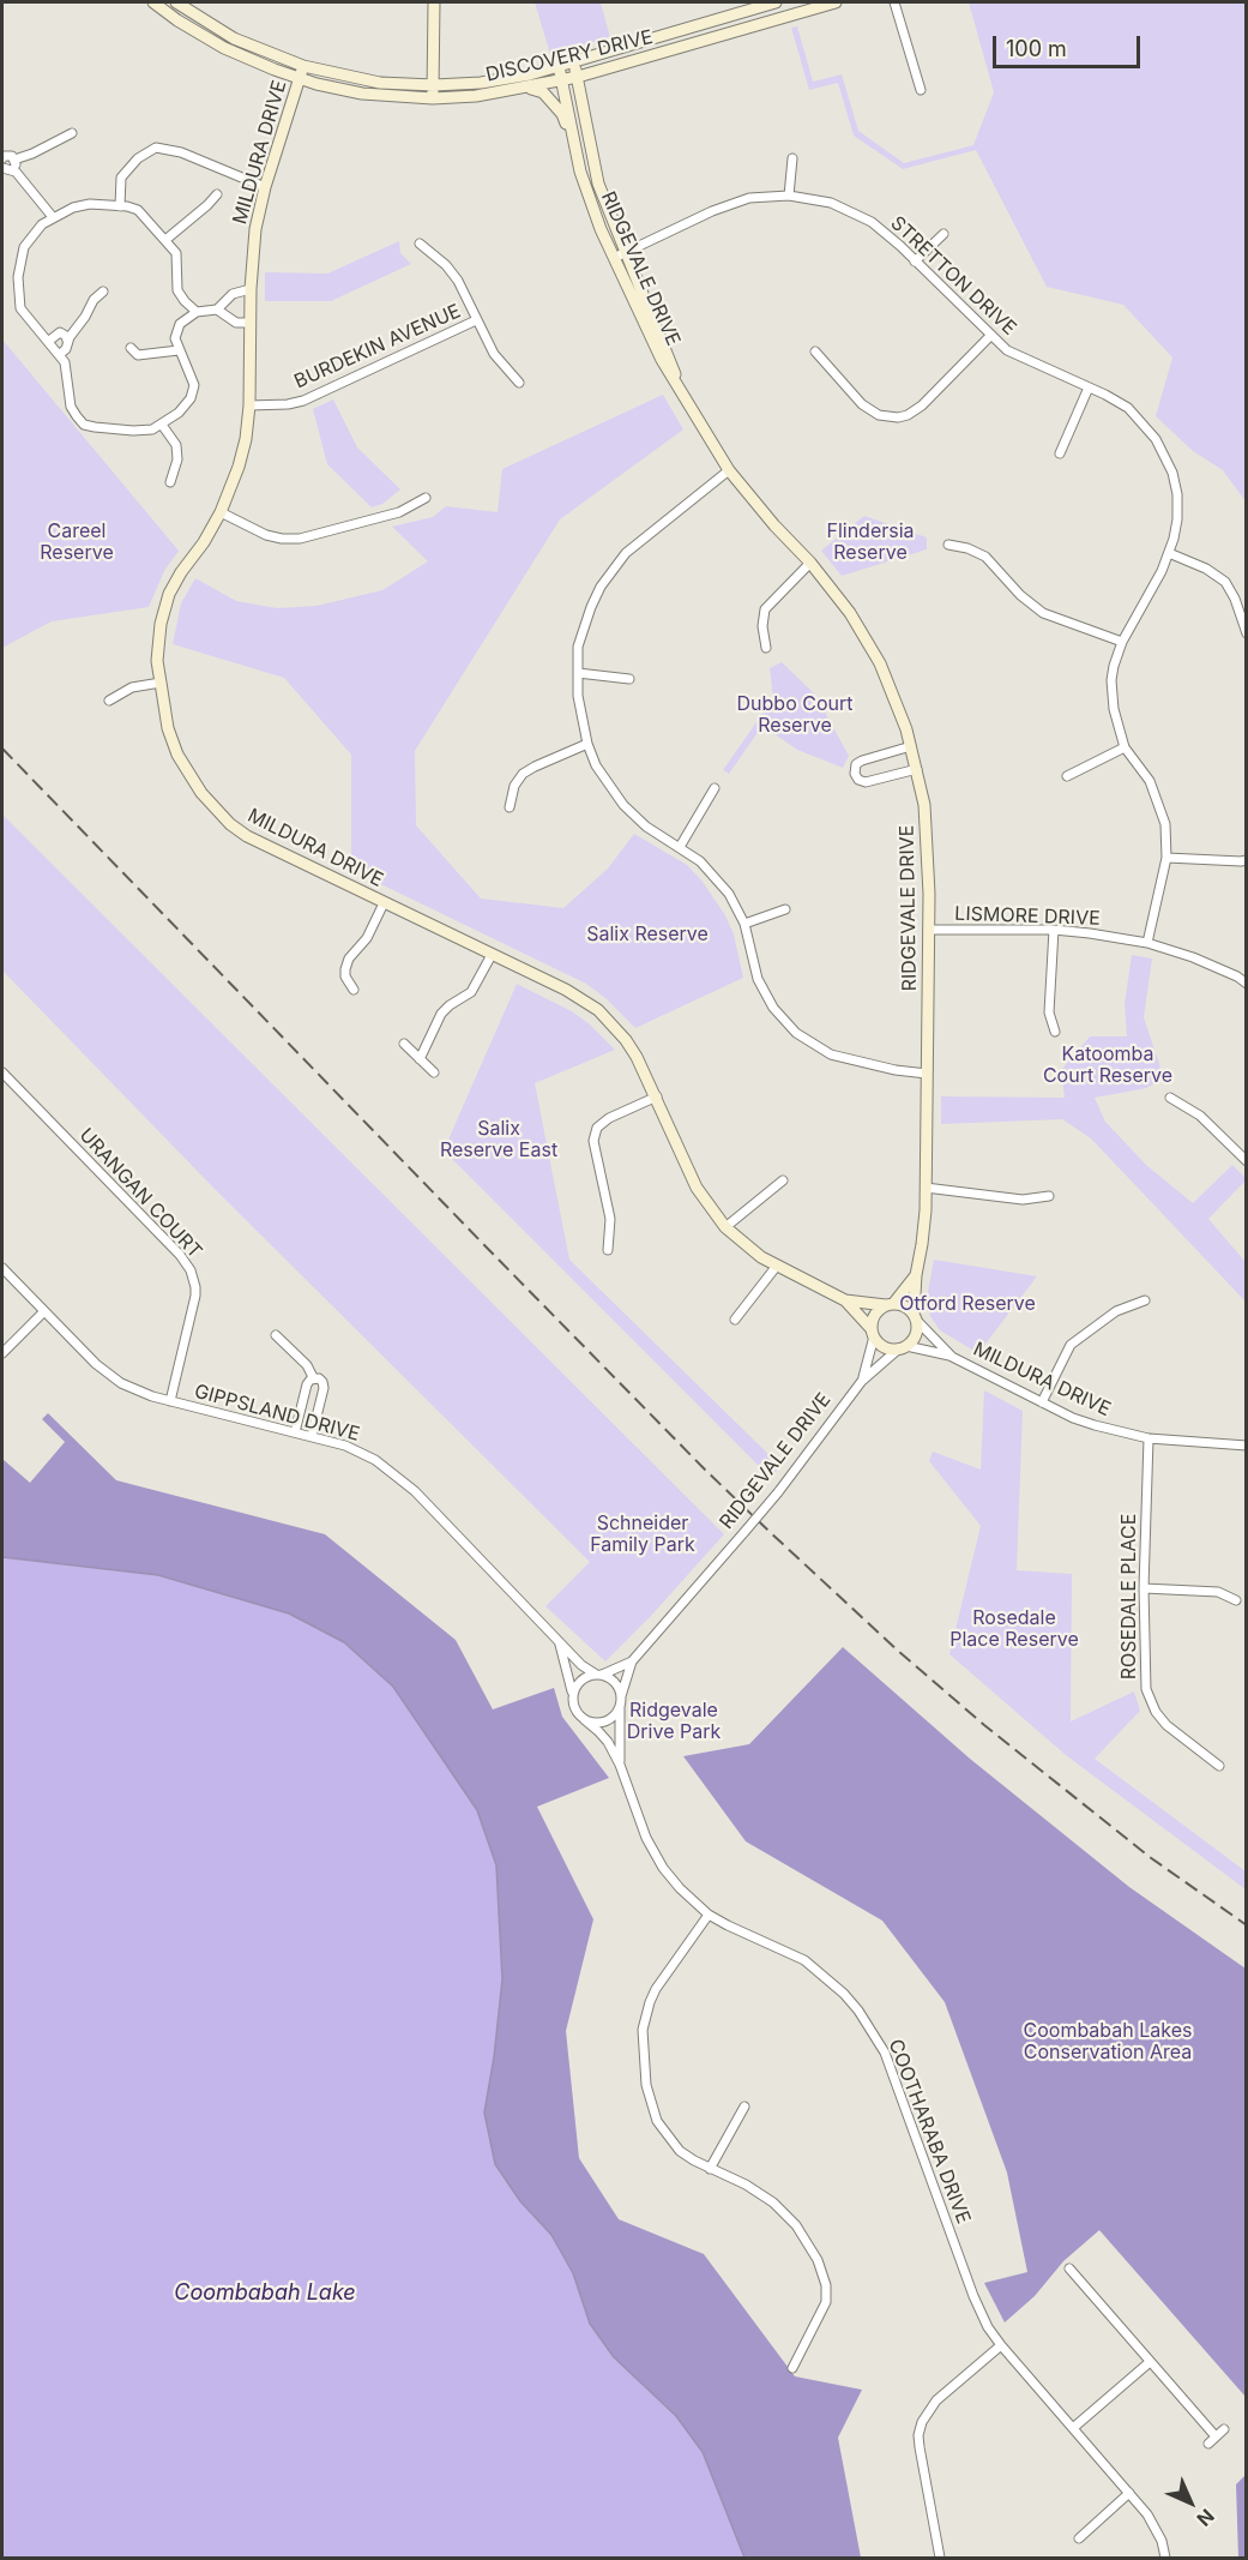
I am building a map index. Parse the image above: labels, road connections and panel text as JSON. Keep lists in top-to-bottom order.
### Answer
{
  "streets": {
    "street": [
      "DISCOVERY DRIVE",
      "MILDURA DRIVE",
      "RIDGEVALE DRIVE",
      "STRETTON DRIVE",
      "BURDEKIN AVENUE",
      "LISMORE DRIVE",
      "URANGAN COURT",
      "GIPPSLAND DRIVE",
      "ROSEDALE PLACE",
      "COOTHARABA DRIVE"
    ]
  },
  "crossings": [
    ["DISCOVERY DRIVE", "MILDURA DRIVE"],
    ["DISCOVERY DRIVE", "RIDGEVALE DRIVE"],
    ["MILDURA DRIVE", "RIDGEVALE DRIVE"],
    ["MILDURA DRIVE", "BURDEKIN AVENUE"],
    ["MILDURA DRIVE", "ROSEDALE PLACE"],
    ["RIDGEVALE DRIVE", "STRETTON DRIVE"],
    ["RIDGEVALE DRIVE", "LISMORE DRIVE"],
    ["RIDGEVALE DRIVE", "GIPPSLAND DRIVE"],
    ["RIDGEVALE DRIVE", "COOTHARABA DRIVE"],
    ["STRETTON DRIVE", "LISMORE DRIVE"],
    ["URANGAN COURT", "GIPPSLAND DRIVE"],
    ["GIPPSLAND DRIVE", "COOTHARABA DRIVE"]
  ],
  "water": ["Coombabah Lake"],
  "parks": [
    "Careel Reserve",
    "Flindersia Reserve",
    "Dubbo Court Reserve",
    "Salix Reserve",
    "Katoomba Court Reserve",
    "Salix Reserve East",
    "Otford Reserve",
    "Schneider Family Park",
    "Rosedale Place Reserve",
    "Ridgevale Drive Park",
    "Coombabah Lakes Conservation Area"
  ],
  "scale_bar": "100 m",
  "north": "bottom right"
}
